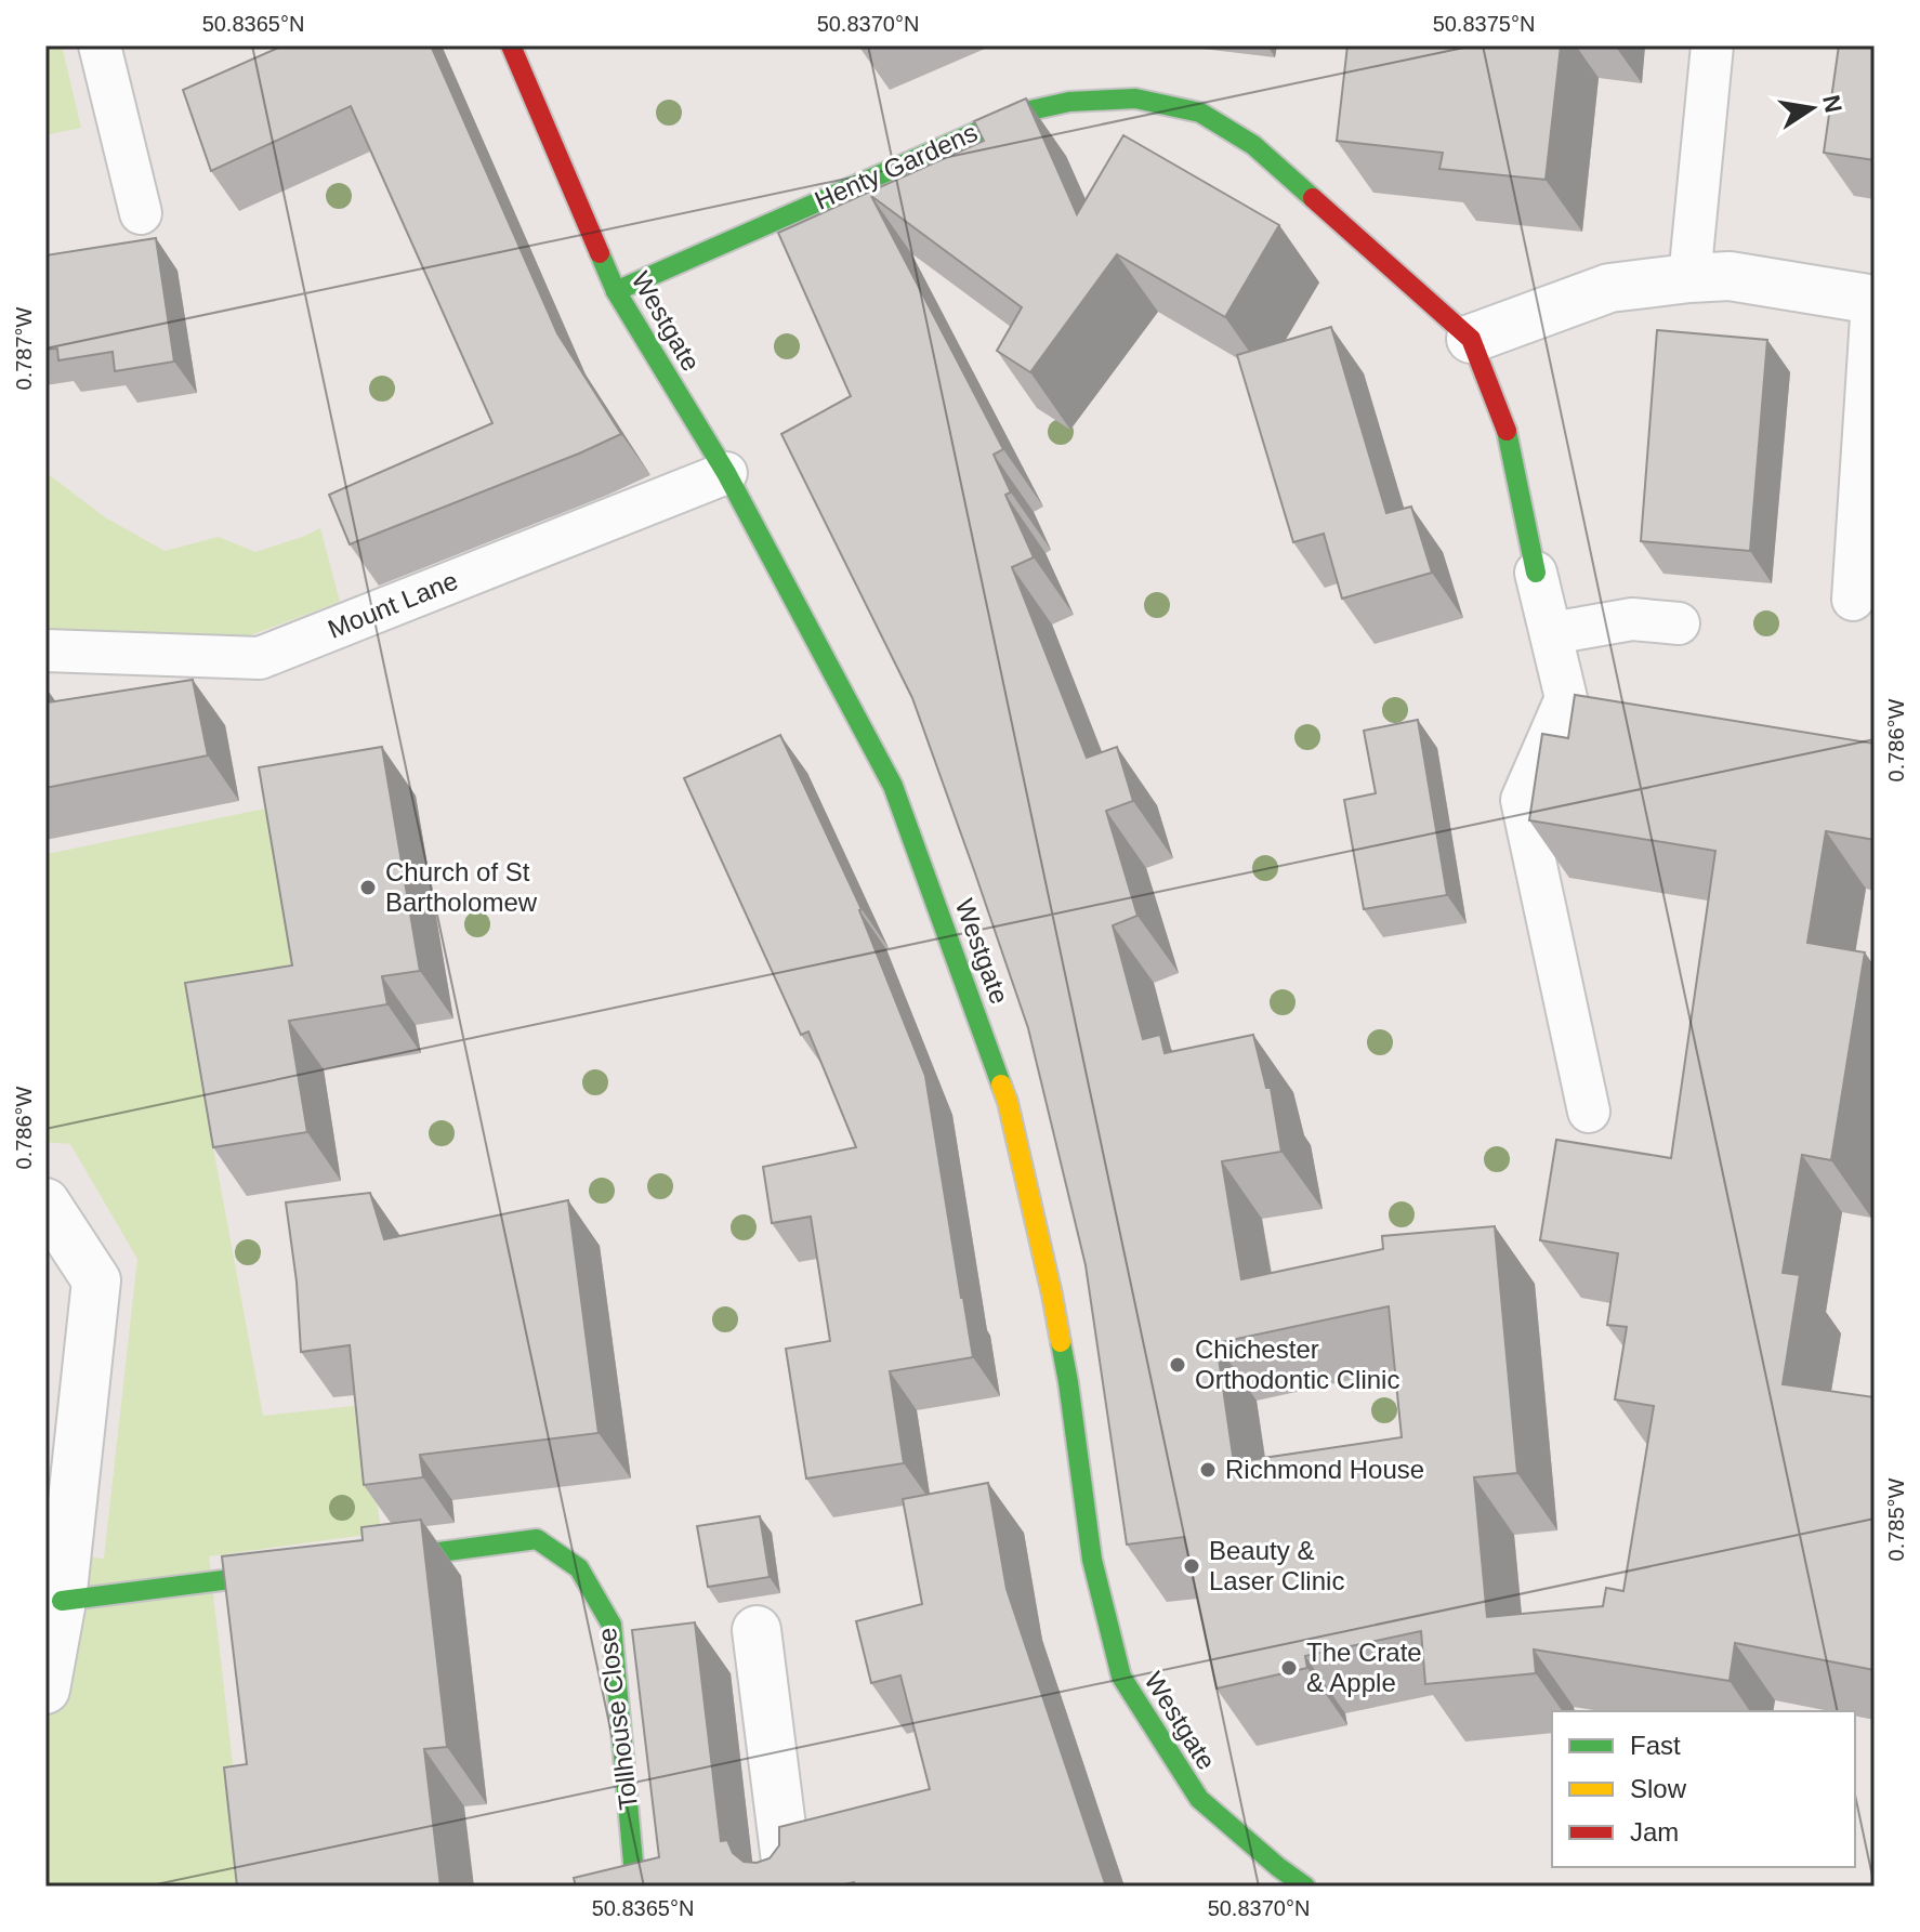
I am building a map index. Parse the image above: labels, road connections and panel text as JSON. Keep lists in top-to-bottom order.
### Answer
{
  "streets": {
    "street": ["Henty Gardens", "Westgate", "Tollhouse Close"],
    "lane": ["Mount Lane"]
  },
  "crossings": [
    ["Henty Gardens", "Westgate"],
    ["Westgate", "Mount Lane"]
  ],
  "places": [
    "Church of St Bartholomew",
    "Chichester Orthodontic Clinic",
    "Richmond House",
    "Beauty & Laser Clinic",
    "The Crate & Apple"
  ],
  "legend": ["Fast", "Slow", "Jam"],
  "north": "right",
  "coordinates": [
    "50.8365°N",
    "50.8370°N",
    "50.8375°N",
    "0.787°W",
    "0.786°W",
    "0.785°W"
  ]
}
